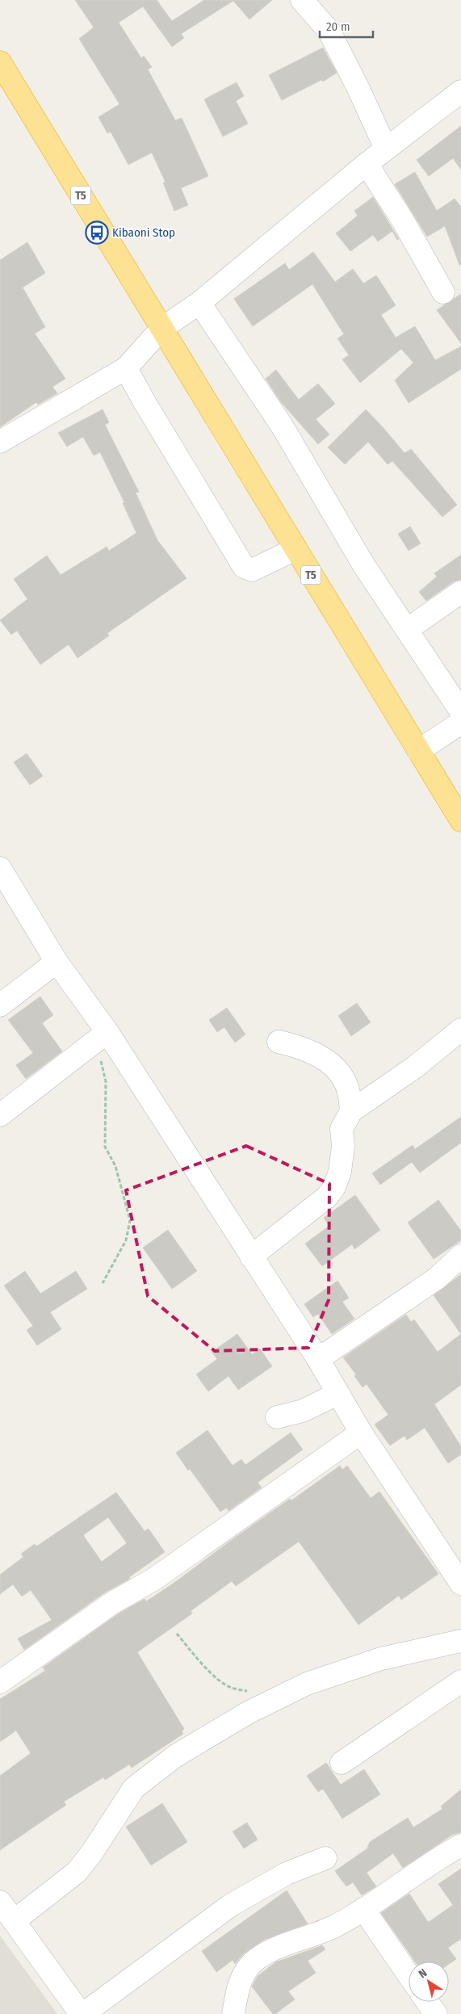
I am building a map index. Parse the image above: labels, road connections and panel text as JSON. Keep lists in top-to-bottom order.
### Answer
{
  "streets": {
    "highway": ["T5"]
  },
  "places": {
    "bus stop": ["Kibaoni Stop"]
  },
  "scale_bar": "20 m",
  "north": "top left"
}
